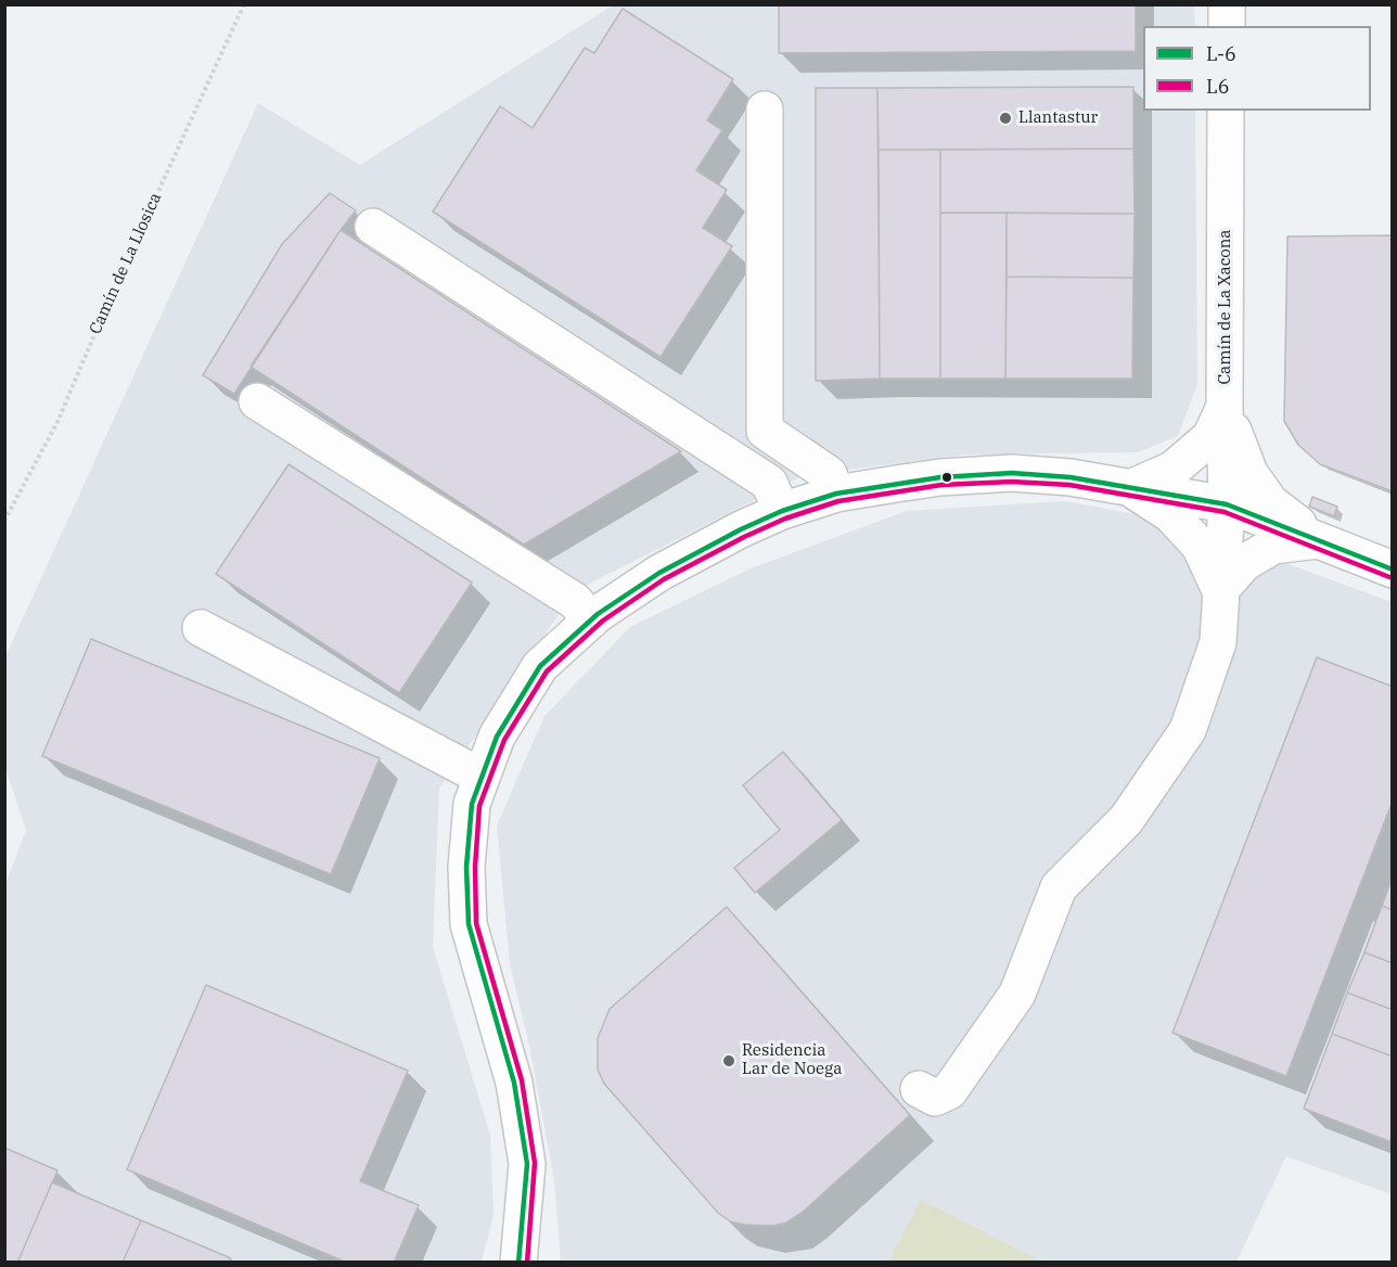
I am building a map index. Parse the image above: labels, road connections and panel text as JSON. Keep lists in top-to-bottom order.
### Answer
{
  "streets": {
    "street": ["Camín de La Xacona"],
    "path": ["Camín de La Llosica"]
  },
  "places": ["Llantastur", "Residencia Lar de Noega"],
  "lines": ["transit line L-6", "transit line L6"],
  "legend": ["L-6", "L6"]
}
